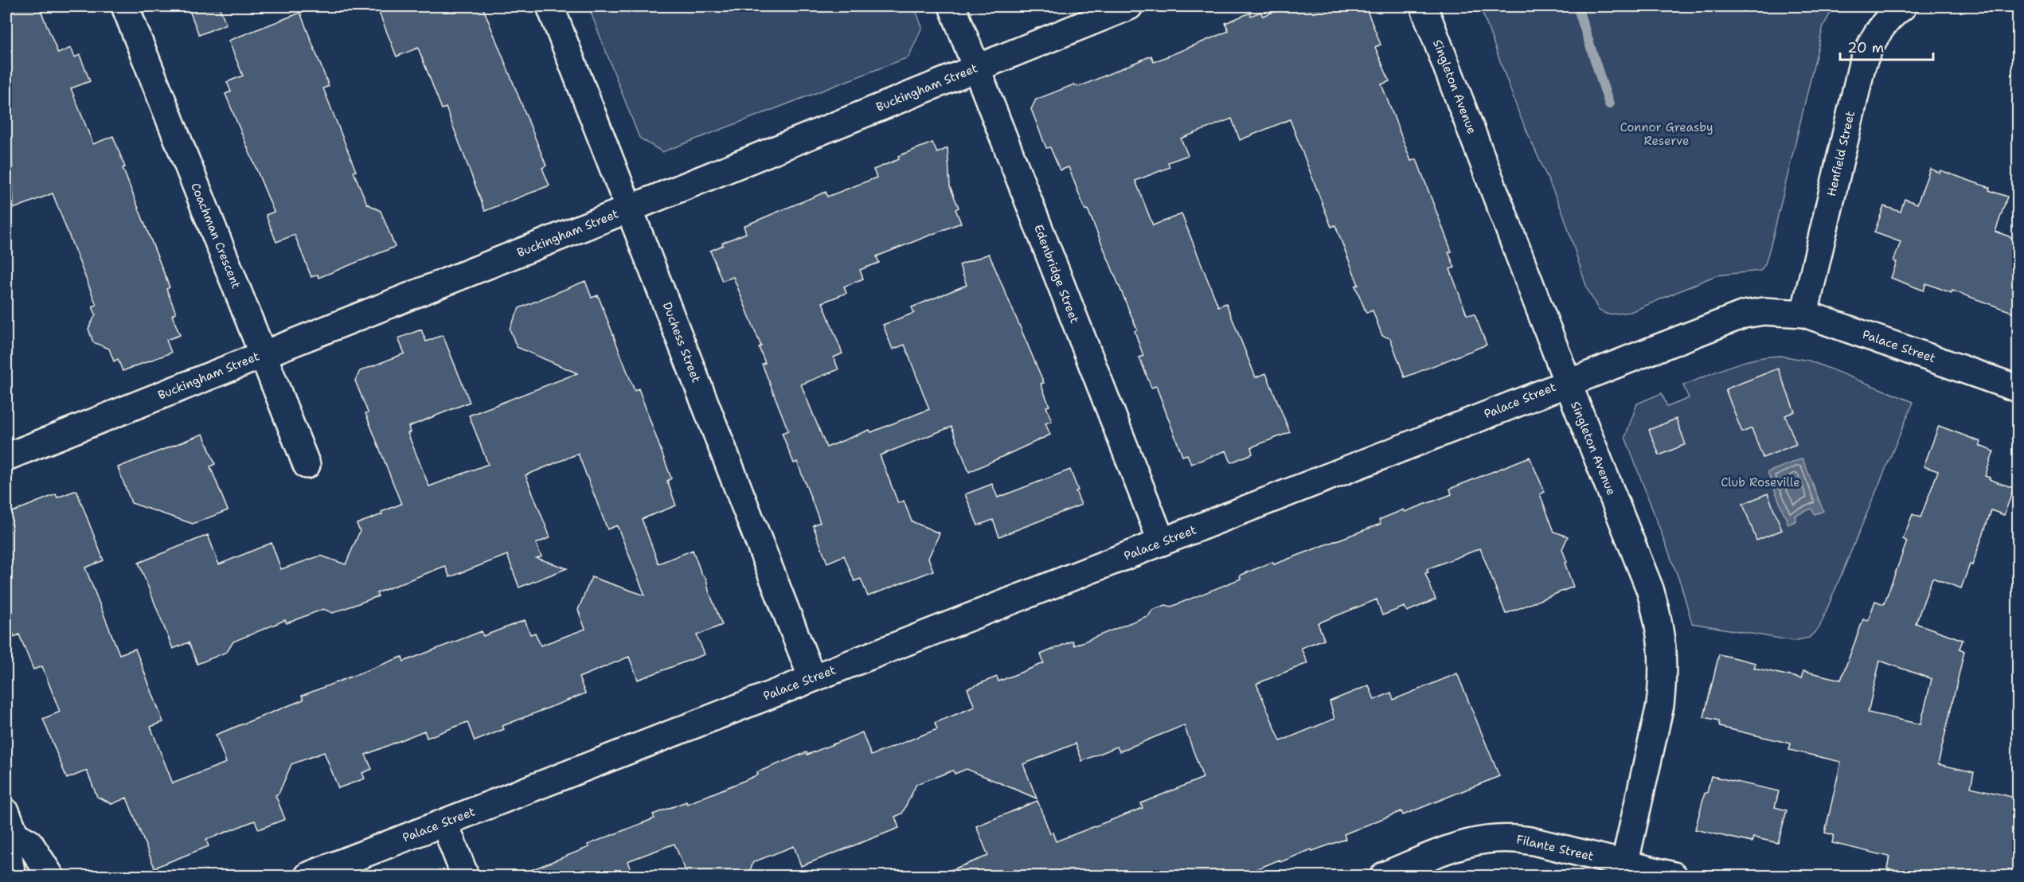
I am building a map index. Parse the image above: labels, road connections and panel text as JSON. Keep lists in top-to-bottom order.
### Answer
{
  "streets": {
    "street": [
      "Singleton Avenue",
      "Buckingham Street",
      "Henfield Street",
      "Coachman Crescent",
      "Edenbridge Street",
      "Duchess Street",
      "Palace Street",
      "Filante Street"
    ]
  },
  "crossings": [
    ["Singleton Avenue", "Palace Street"],
    ["Singleton Avenue", "Filante Street"],
    ["Buckingham Street", "Coachman Crescent"],
    ["Buckingham Street", "Edenbridge Street"],
    ["Buckingham Street", "Duchess Street"],
    ["Henfield Street", "Palace Street"],
    ["Edenbridge Street", "Palace Street"],
    ["Duchess Street", "Palace Street"]
  ],
  "parks": ["Connor Greasby Reserve", "Club Roseville"],
  "scale_bar": "20 m"
}
